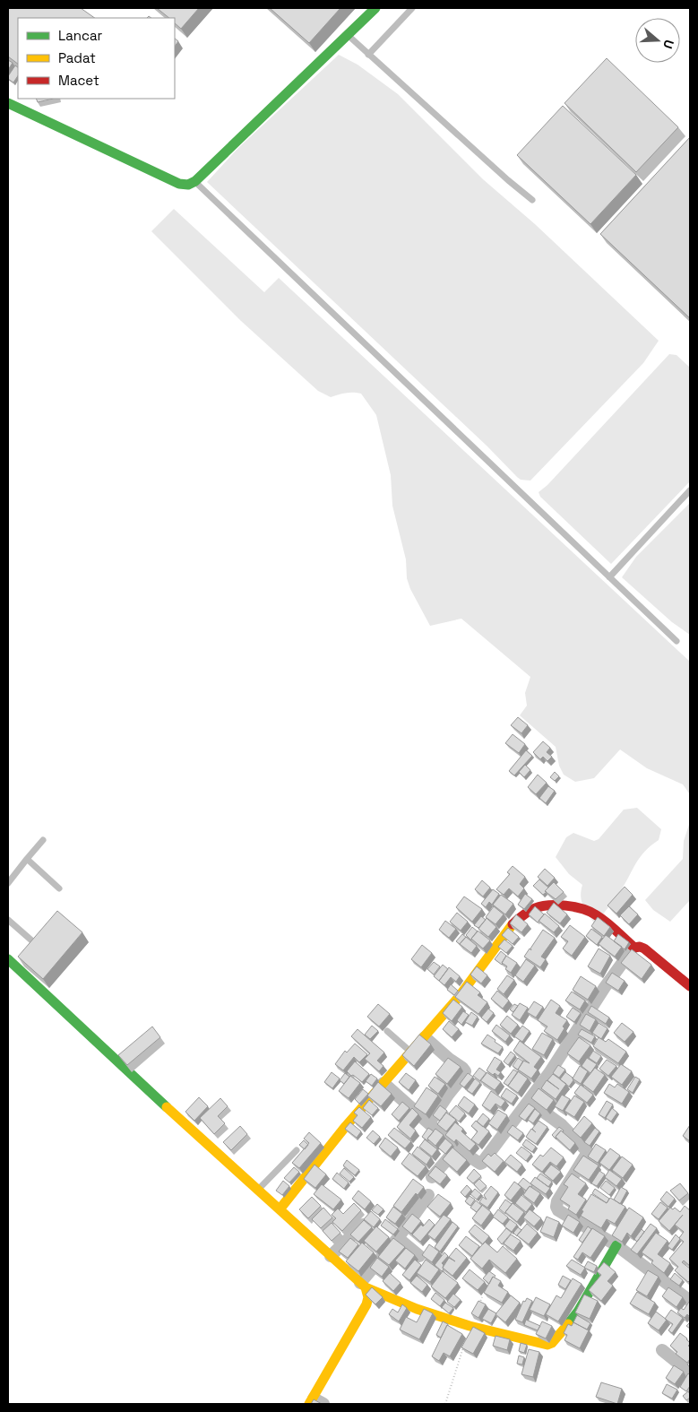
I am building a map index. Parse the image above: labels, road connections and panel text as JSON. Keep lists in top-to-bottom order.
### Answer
{
  "legend": ["Lancar", "Padat", "Macet"],
  "north": "right"
}
